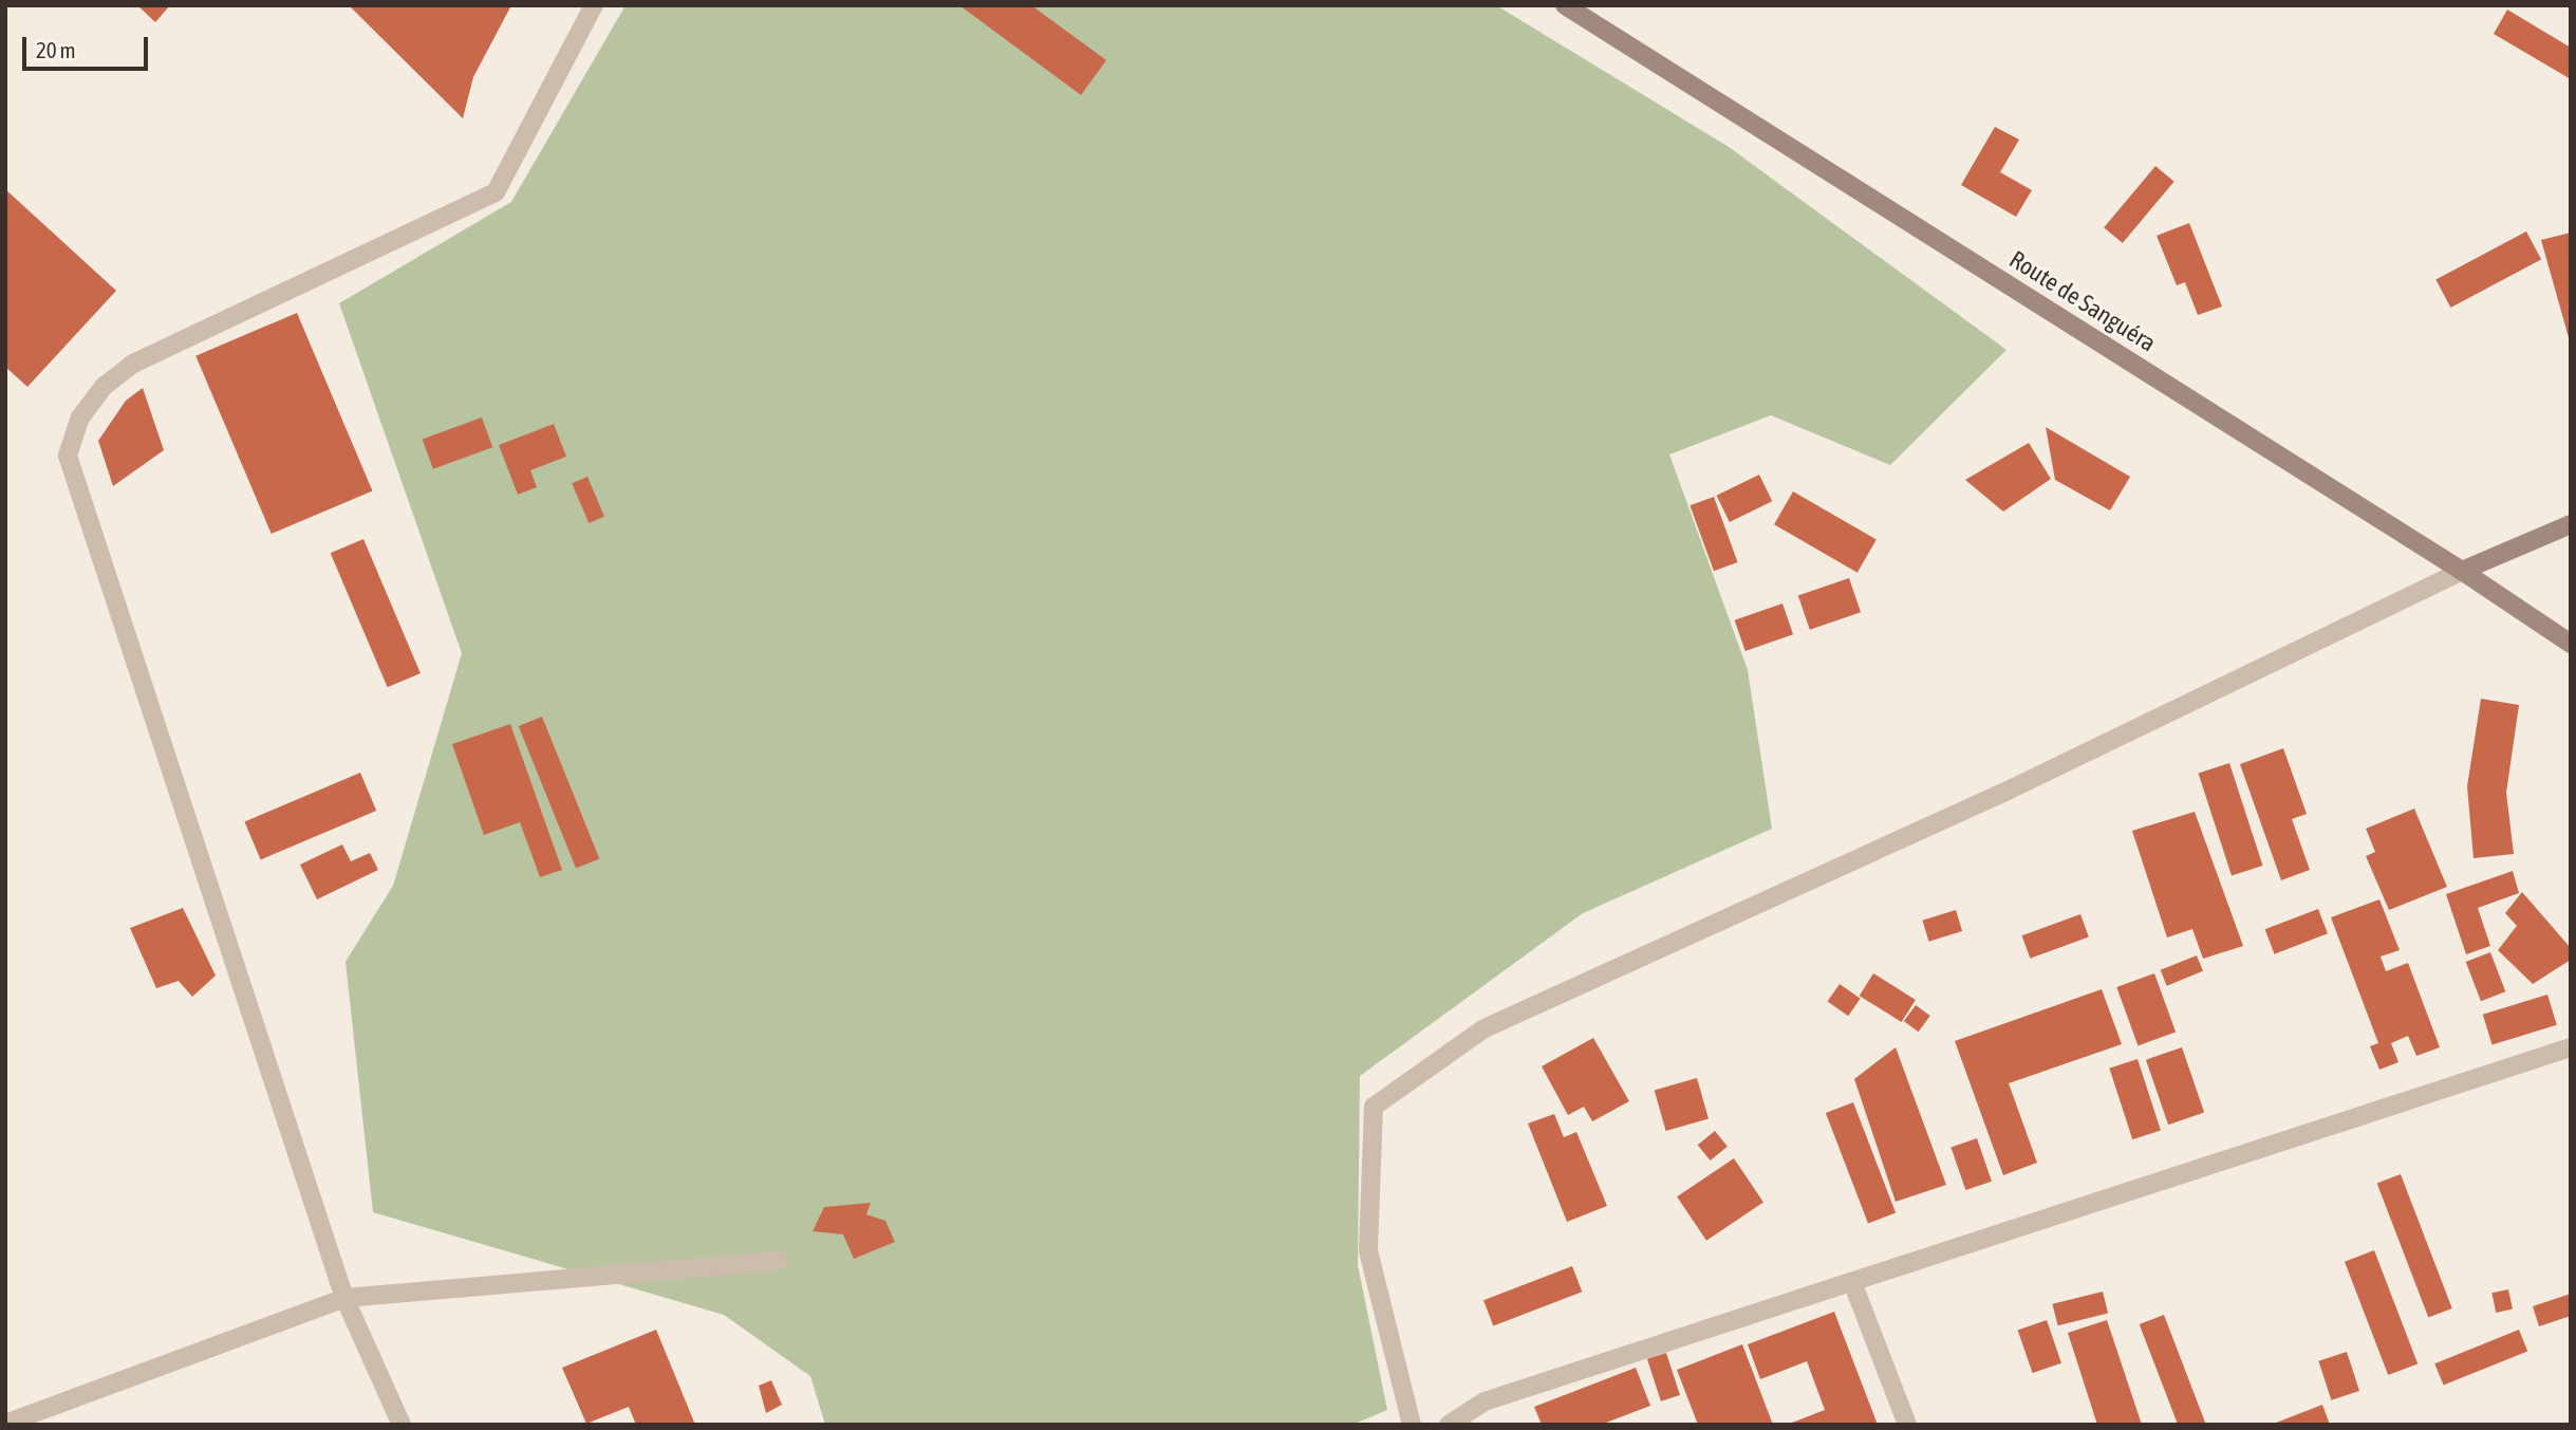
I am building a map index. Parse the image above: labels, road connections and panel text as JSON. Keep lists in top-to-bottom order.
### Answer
{
  "streets": {
    "street": ["Route de Sanguéra"]
  },
  "scale_bar": "20 m"
}
